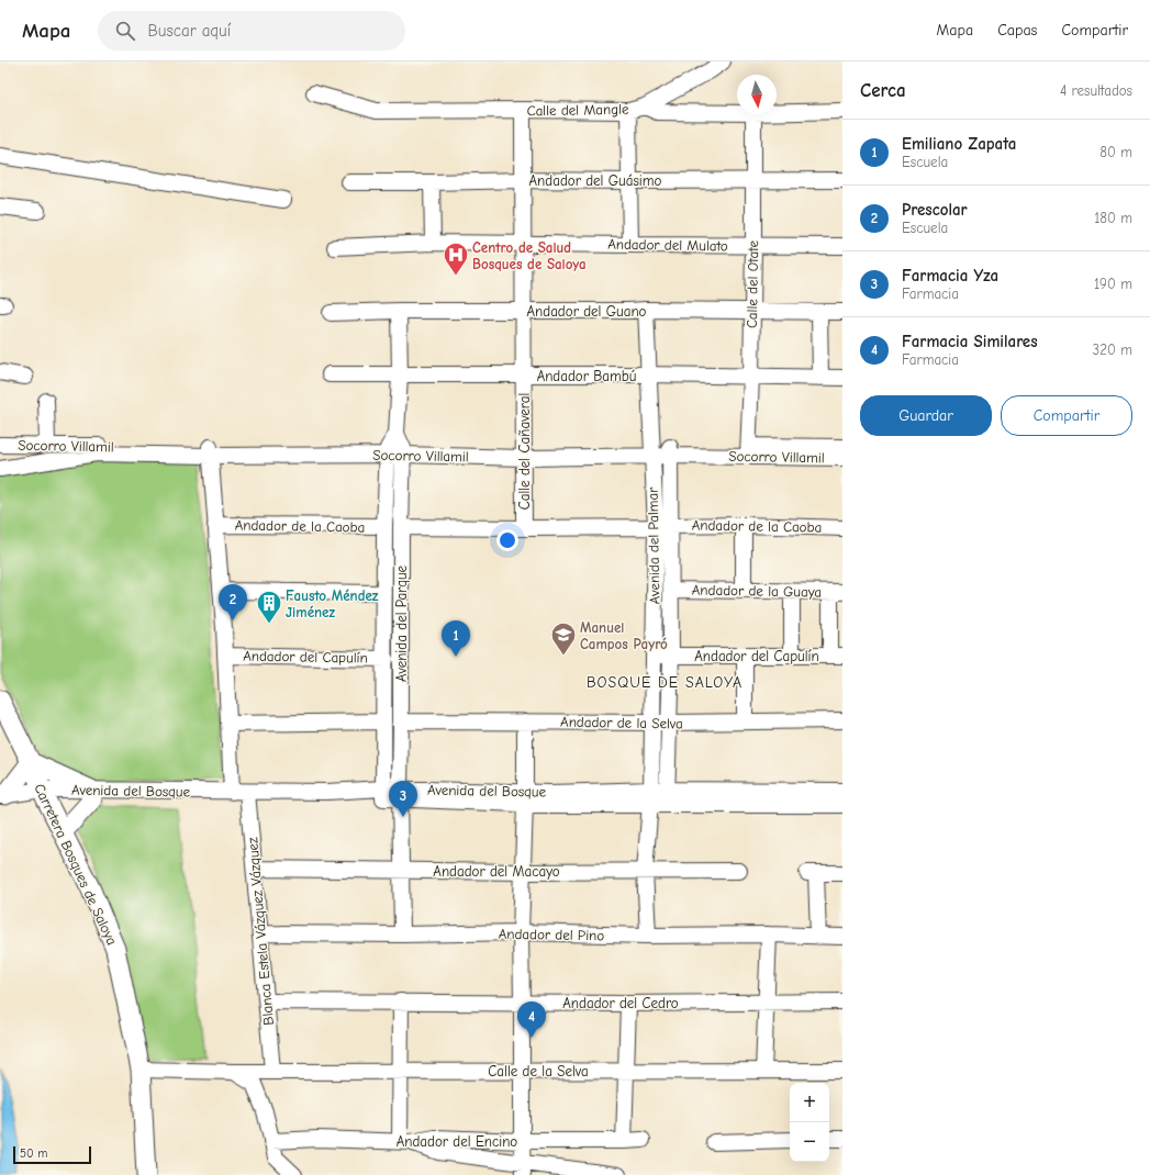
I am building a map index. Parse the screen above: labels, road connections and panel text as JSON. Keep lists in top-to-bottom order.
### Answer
{
  "streets": {
    "main road": ["Carretera Bosques de Saloya"],
    "street": [
      "Calle del Mangle",
      "Andador del Guásimo",
      "Andador del Mulato",
      "Calle del Otate",
      "Andador del Guano",
      "Andador Bambú",
      "Socorro Villamil",
      "Calle del Cañaveral",
      "Andador de la Caoba",
      "Avenida del Palmar",
      "Andador de la Guaya",
      "Avenida del Parque",
      "Andador del Capulín",
      "Andador de la Selva",
      "Avenida del Bosque",
      "Andador del Macayo",
      "Blanca Estela Vázquez Vázquez",
      "Andador del Pino",
      "Andador del Cedro",
      "Calle de la Selva",
      "Andador del Encino"
    ]
  },
  "crossings": [
    ["Calle del Mangle", "Calle del Cañaveral"],
    ["Andador del Guásimo", "Calle del Otate"],
    ["Andador del Guásimo", "Calle del Cañaveral"],
    ["Andador del Mulato", "Calle del Otate"],
    ["Andador del Mulato", "Calle del Cañaveral"],
    ["Calle del Otate", "Andador del Guano"],
    ["Calle del Otate", "Andador Bambú"],
    ["Calle del Otate", "Socorro Villamil"],
    ["Andador del Guano", "Calle del Cañaveral"],
    ["Andador del Guano", "Avenida del Palmar"],
    ["Andador Bambú", "Calle del Cañaveral"],
    ["Andador Bambú", "Avenida del Palmar"],
    ["Socorro Villamil", "Calle del Cañaveral"],
    ["Socorro Villamil", "Avenida del Palmar"],
    ["Socorro Villamil", "Avenida del Parque"],
    ["Socorro Villamil", "Blanca Estela Vázquez Vázquez"],
    ["Calle del Cañaveral", "Andador de la Caoba"],
    ["Andador de la Caoba", "Avenida del Palmar"],
    ["Andador de la Caoba", "Avenida del Parque"],
    ["Andador de la Caoba", "Blanca Estela Vázquez Vázquez"],
    ["Avenida del Palmar", "Andador de la Guaya"],
    ["Avenida del Palmar", "Andador del Capulín"],
    ["Avenida del Palmar", "Andador de la Selva"],
    ["Avenida del Palmar", "Avenida del Bosque"],
    ["Avenida del Palmar", "Andador del Macayo"],
    ["Avenida del Palmar", "Andador del Pino"],
    ["Avenida del Parque", "Andador del Capulín"],
    ["Avenida del Parque", "Andador de la Selva"],
    ["Avenida del Parque", "Avenida del Bosque"],
    ["Avenida del Parque", "Andador del Macayo"],
    ["Avenida del Parque", "Andador del Pino"],
    ["Andador del Capulín", "Blanca Estela Vázquez Vázquez"],
    ["Avenida del Bosque", "Carretera Bosques de Saloya"],
    ["Avenida del Bosque", "Blanca Estela Vázquez Vázquez"],
    ["Carretera Bosques de Saloya", "Calle de la Selva"],
    ["Andador del Macayo", "Blanca Estela Vázquez Vázquez"],
    ["Blanca Estela Vázquez Vázquez", "Andador del Pino"],
    ["Blanca Estela Vázquez Vázquez", "Andador del Cedro"],
    ["Blanca Estela Vázquez Vázquez", "Calle de la Selva"]
  ],
  "districts": ["BOSQUE DE SALOYA"],
  "places": {
    "hospital": ["Centro de Salud Bosques de Saloya"],
    "building": ["Fausto Méndez Jiménez"],
    "school or university": ["Manuel Campos Payró"]
  },
  "scale_bar": "50 m",
  "north": "bottom",
  "page": {
    "header": "Mapa",
    "search": "Buscar aquí",
    "nav": ["Mapa", "Capas", "Compartir"],
    "heading": ["Cerca", "4 resultados"],
    "list": [
      {
        "mark": "1",
        "name": "Emiliano Zapata",
        "note": "Escuela",
        "value": "80 m"
      },
      {
        "mark": "2",
        "name": "Prescolar",
        "note": "Escuela",
        "value": "180 m"
      },
      {
        "mark": "3",
        "name": "Farmacia Yza",
        "note": "Farmacia",
        "value": "190 m"
      },
      {
        "mark": "4",
        "name": "Farmacia Similares",
        "note": "Farmacia",
        "value": "320 m"
      }
    ],
    "buttons": ["Guardar", "Compartir"],
    "pins": [
      "2",
      "1",
      "3",
      "4"
    ],
    "map_buttons": ["+", "−"],
    "scale": "50 m"
  }
}
